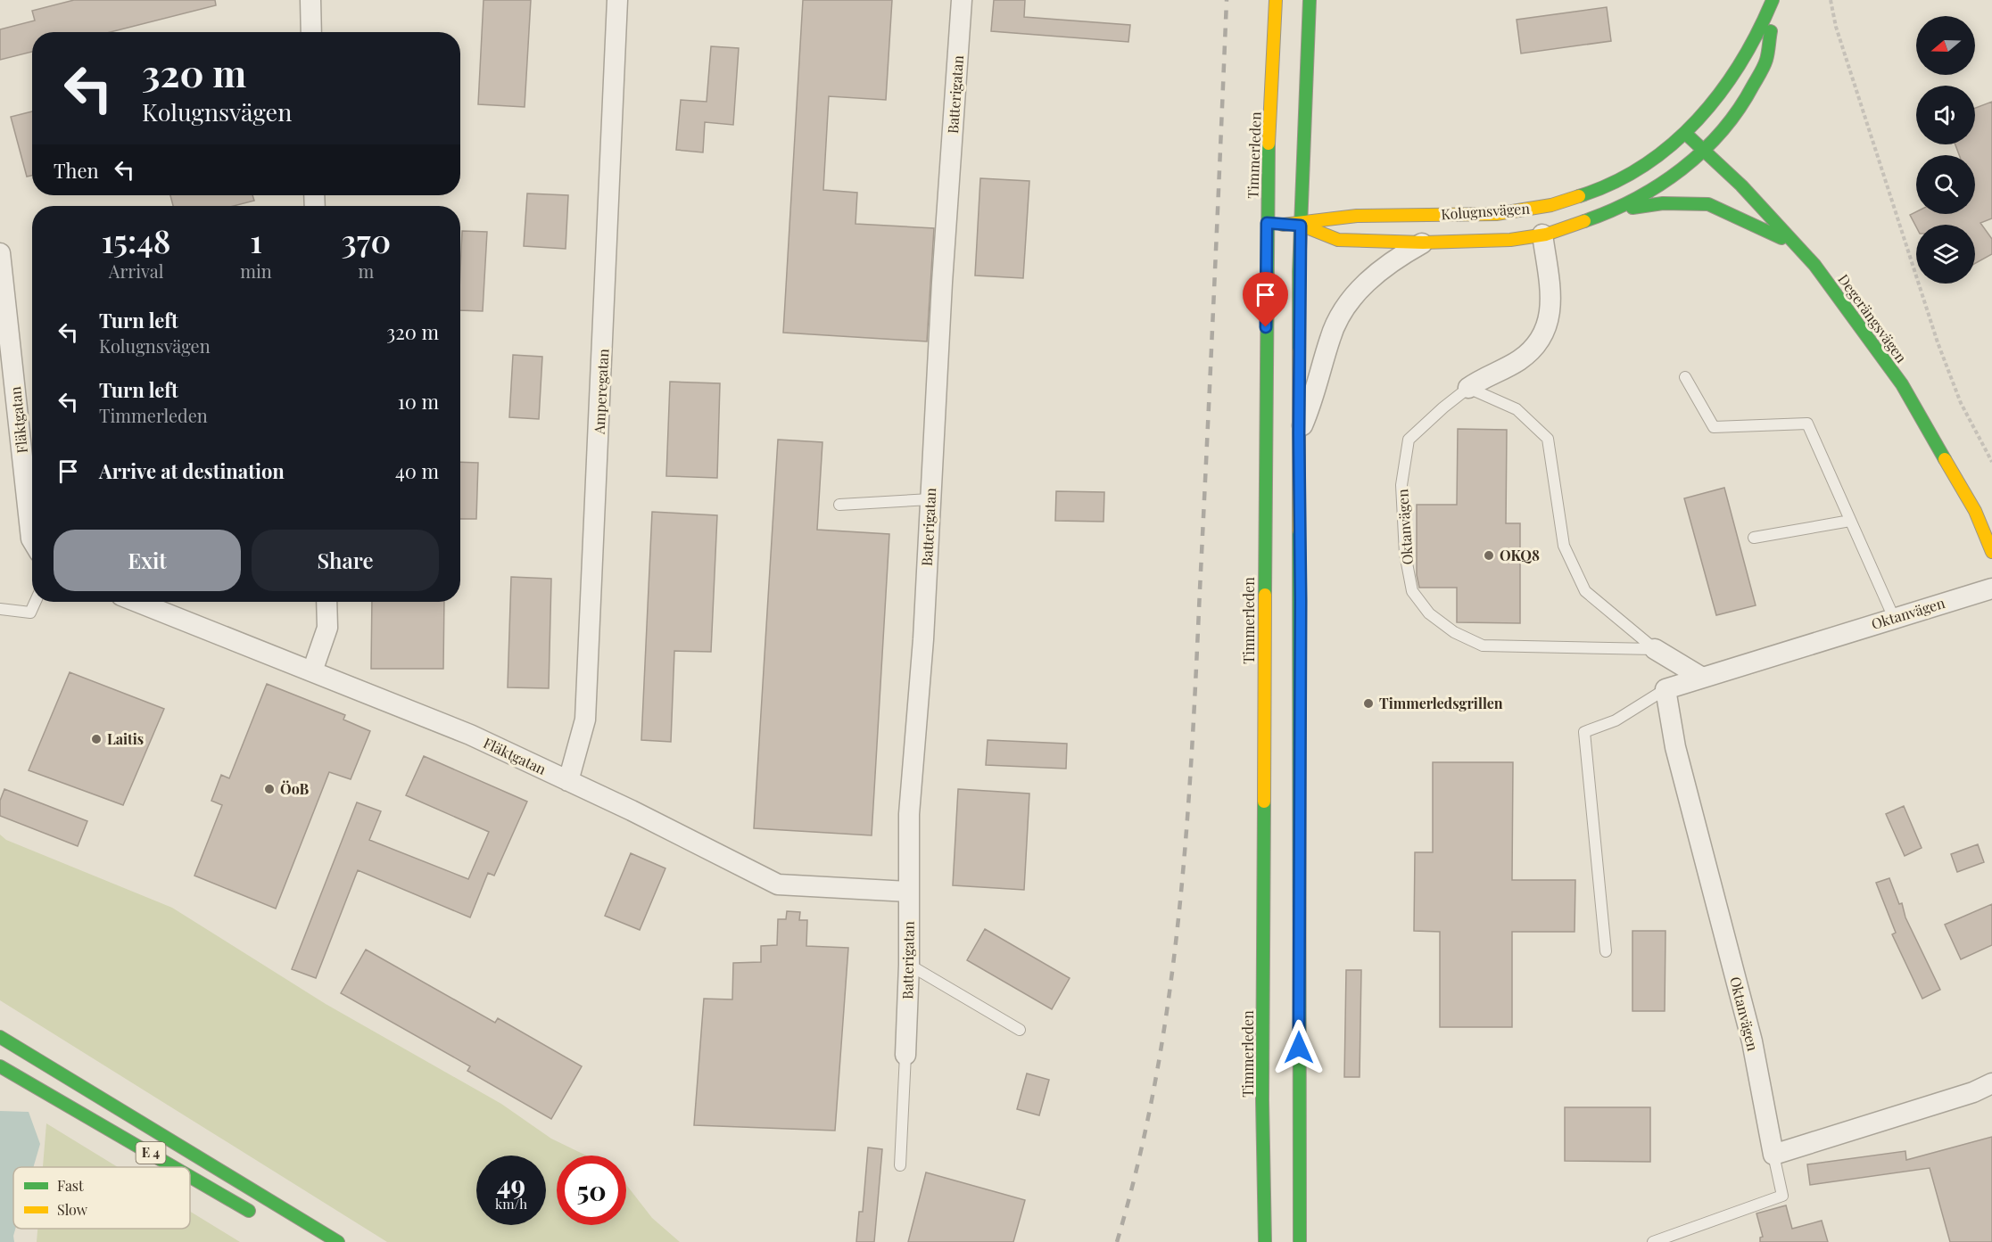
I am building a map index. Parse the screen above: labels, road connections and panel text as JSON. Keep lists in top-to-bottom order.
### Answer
{
  "streets": {
    "main road": [
      "Timmerleden",
      "Kolugnsvägen",
      "Degerängsvägen",
      "E 4"
    ],
    "street": [
      "Batterigatan",
      "Amperegatan",
      "Fläktgatan",
      "Oktanvägen"
    ]
  },
  "crossings": [
    ["Batterigatan", "Fläktgatan"],
    ["Timmerleden", "Kolugnsvägen"],
    ["Kolugnsvägen", "Degerängsvägen"],
    ["Kolugnsvägen", "Oktanvägen"],
    ["Amperegatan", "Fläktgatan"]
  ],
  "places": [
    "OKQ8",
    "Timmerledsgrillen",
    "Laitis",
    "ÖoB"
  ],
  "legend": ["Fast", "Slow"],
  "north": "left",
  "page": {
    "turn": ["320 m", "Kolugnsvägen"],
    "then": "Then",
    "eta": [
      "15:48",
      "Arrival",
      "1",
      "min",
      "370",
      "m"
    ],
    "list": [
      {
        "name": "Turn left",
        "note": "Kolugnsvägen",
        "value": "320 m"
      },
      {
        "name": "Turn left",
        "note": "Timmerleden",
        "value": "10 m"
      },
      {
        "name": "Arrive at destination",
        "value": "40 m"
      }
    ],
    "buttons": ["Exit", "Share"],
    "speed": "49 km/h",
    "limit": "50"
  }
}
